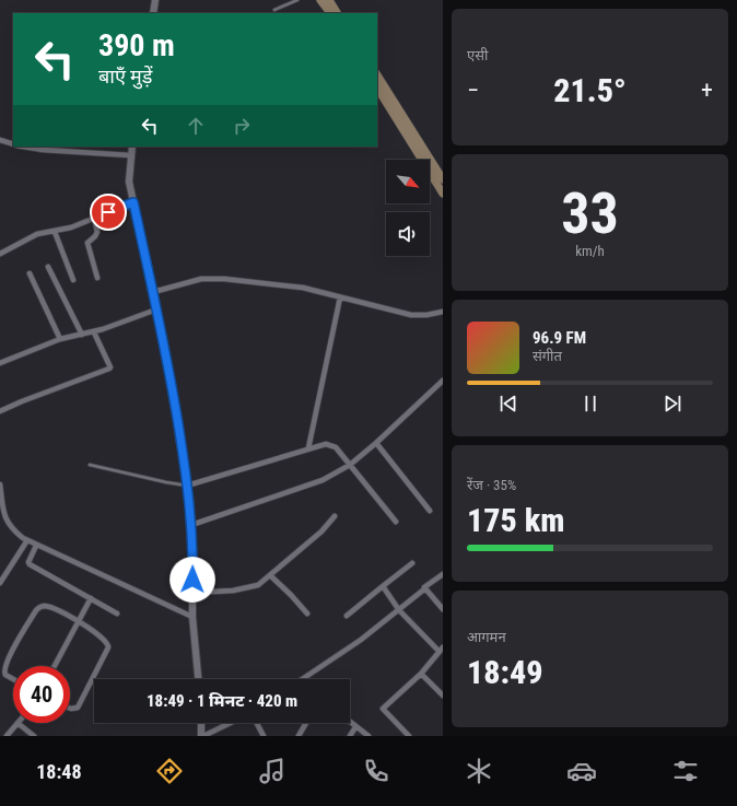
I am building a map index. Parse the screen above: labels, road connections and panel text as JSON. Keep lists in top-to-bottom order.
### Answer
{
  "north": "bottom right",
  "page": {
    "tile": [
      "एसी",
      ["33", "km/h"],
      ["रेंज · 35%", "175 km"],
      ["आगमन", "18:49"]
    ],
    "turn": ["390 m", "बाएँ मुड़ें"],
    "heat": ["−", "21.5°", "+"],
    "song": ["96.9 FM", "संगीत"],
    "limit": "40",
    "trip": "18:49 · 1 मिनट · 420 m",
    "tabs": "18:48"
  }
}
